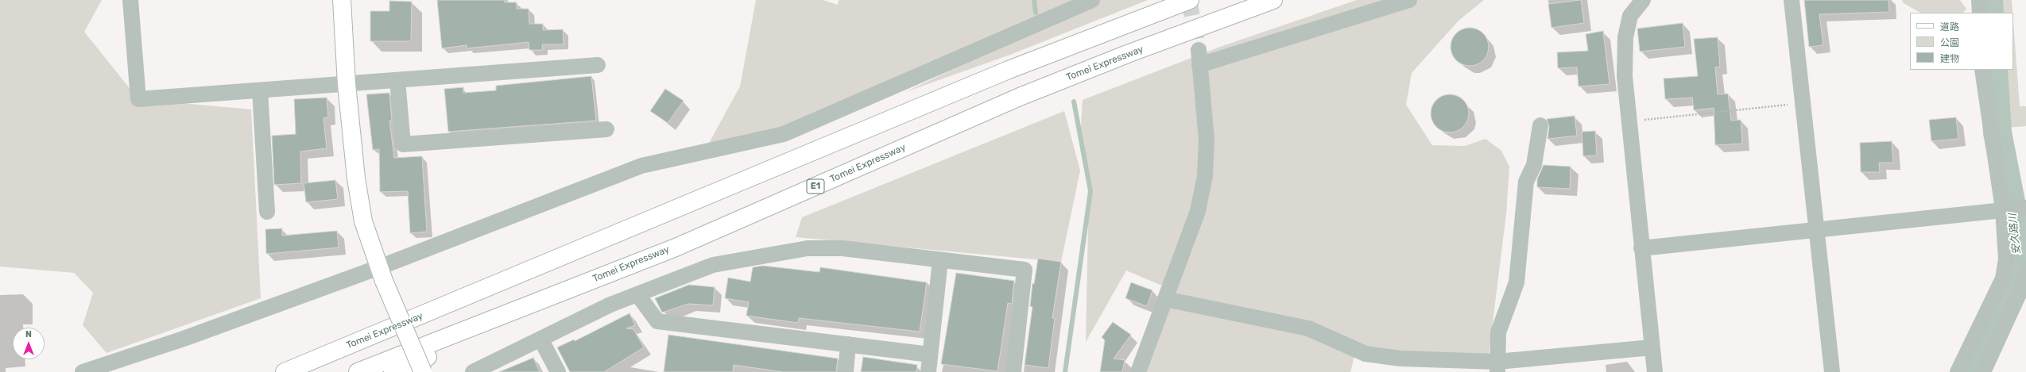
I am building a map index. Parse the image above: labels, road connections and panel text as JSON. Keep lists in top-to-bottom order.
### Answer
{
  "streets": {
    "main road": ["Tomei Expressway", "E1"]
  },
  "water": ["安久路川"],
  "legend": ["道路", "公園", "建物"],
  "north": "top"
}
